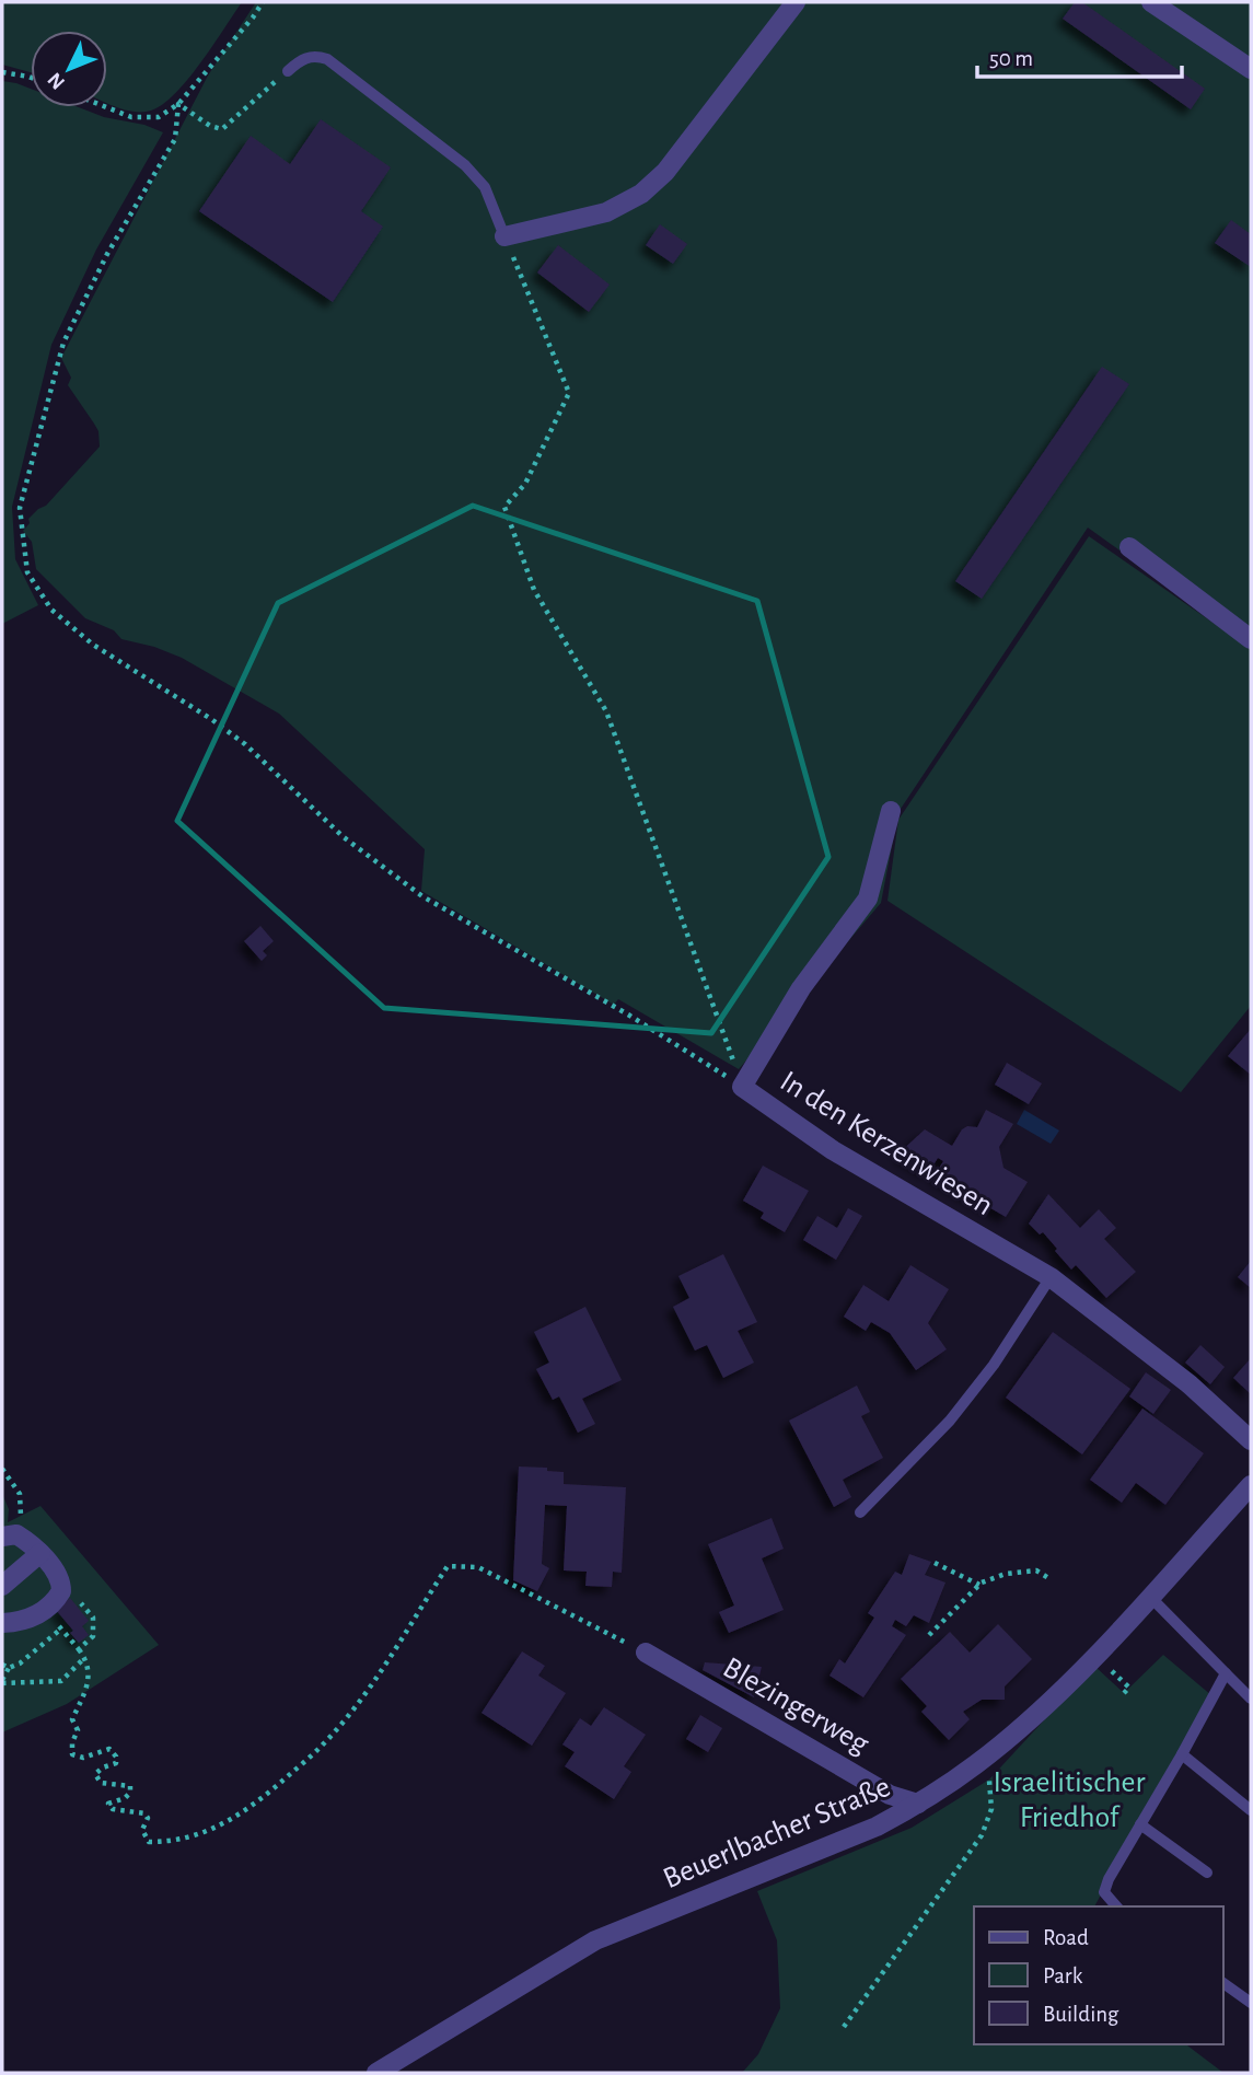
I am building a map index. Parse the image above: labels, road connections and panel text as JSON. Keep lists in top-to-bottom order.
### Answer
{
  "streets": {
    "street": ["In den Kerzenwiesen", "Blezingerweg", "Beuerlbacher Straße"]
  },
  "crossings": [
    ["Blezingerweg", "Beuerlbacher Straße"]
  ],
  "parks": ["Israelitischer Friedhof"],
  "legend": ["Road", "Park", "Building"],
  "scale_bar": "50 m",
  "north": "bottom left"
}
